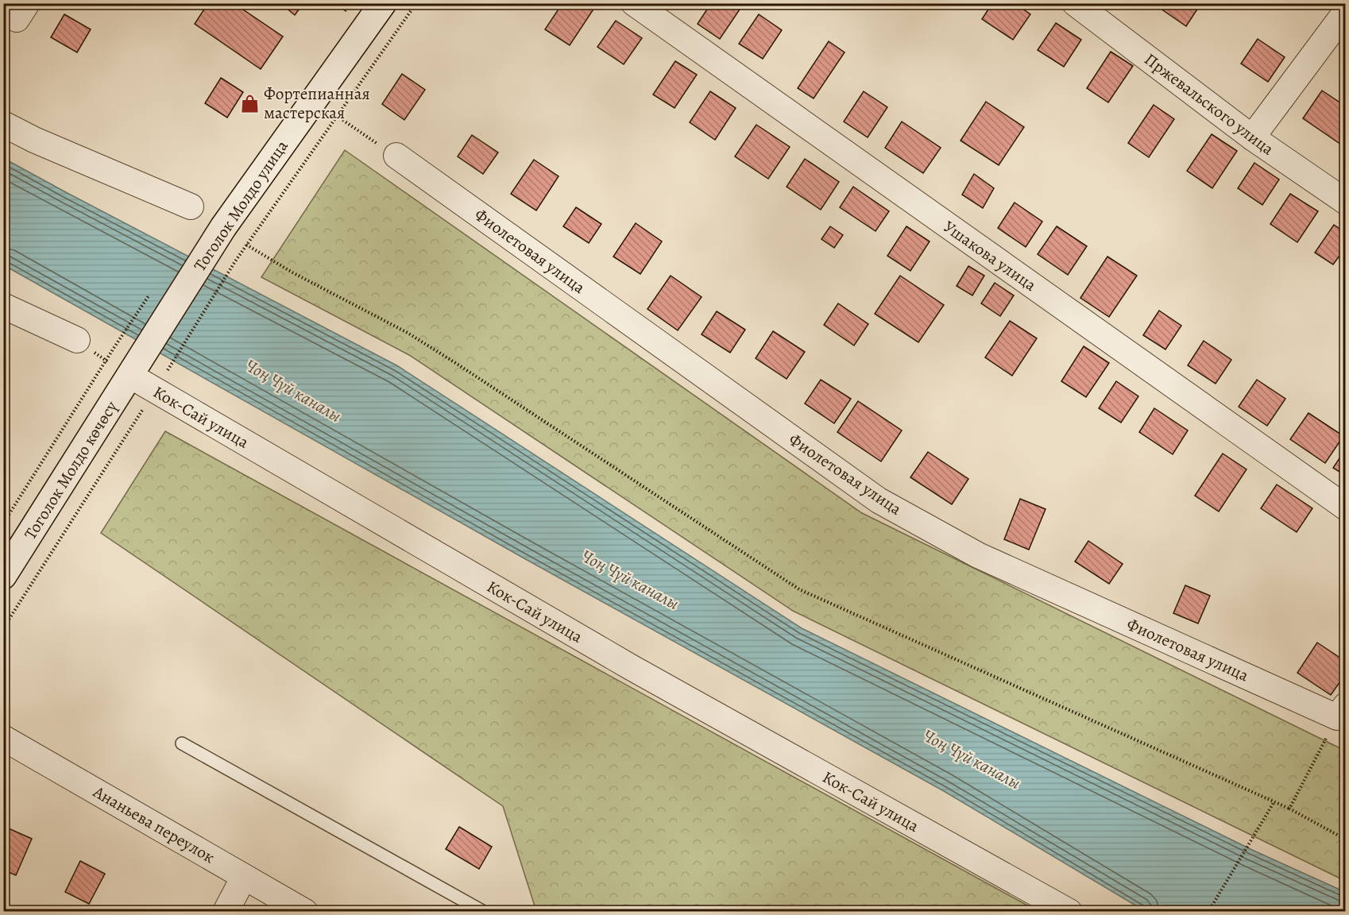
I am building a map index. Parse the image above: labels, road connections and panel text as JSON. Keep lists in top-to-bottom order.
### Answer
{
  "streets": {
    "main road": ["Тоголок Молдо улица", "Тоголок Молдо көчөсү"],
    "street": [
      "Пржевальского улица",
      "Фиолетовая улица",
      "Ушакова улица",
      "Кок-Сай улица",
      "Ананьева переулок"
    ]
  },
  "crossings": [
    ["Тоголок Молдо улица", "Кок-Сай улица"],
    ["Тоголок Молдо улица", "Тоголок Молдо көчөсү"],
    ["Кок-Сай улица", "Тоголок Молдо көчөсү"]
  ],
  "water": ["Чоң Чүй каналы"],
  "places": {
    "shop": ["Фортепианная мастерская"]
  }
}
